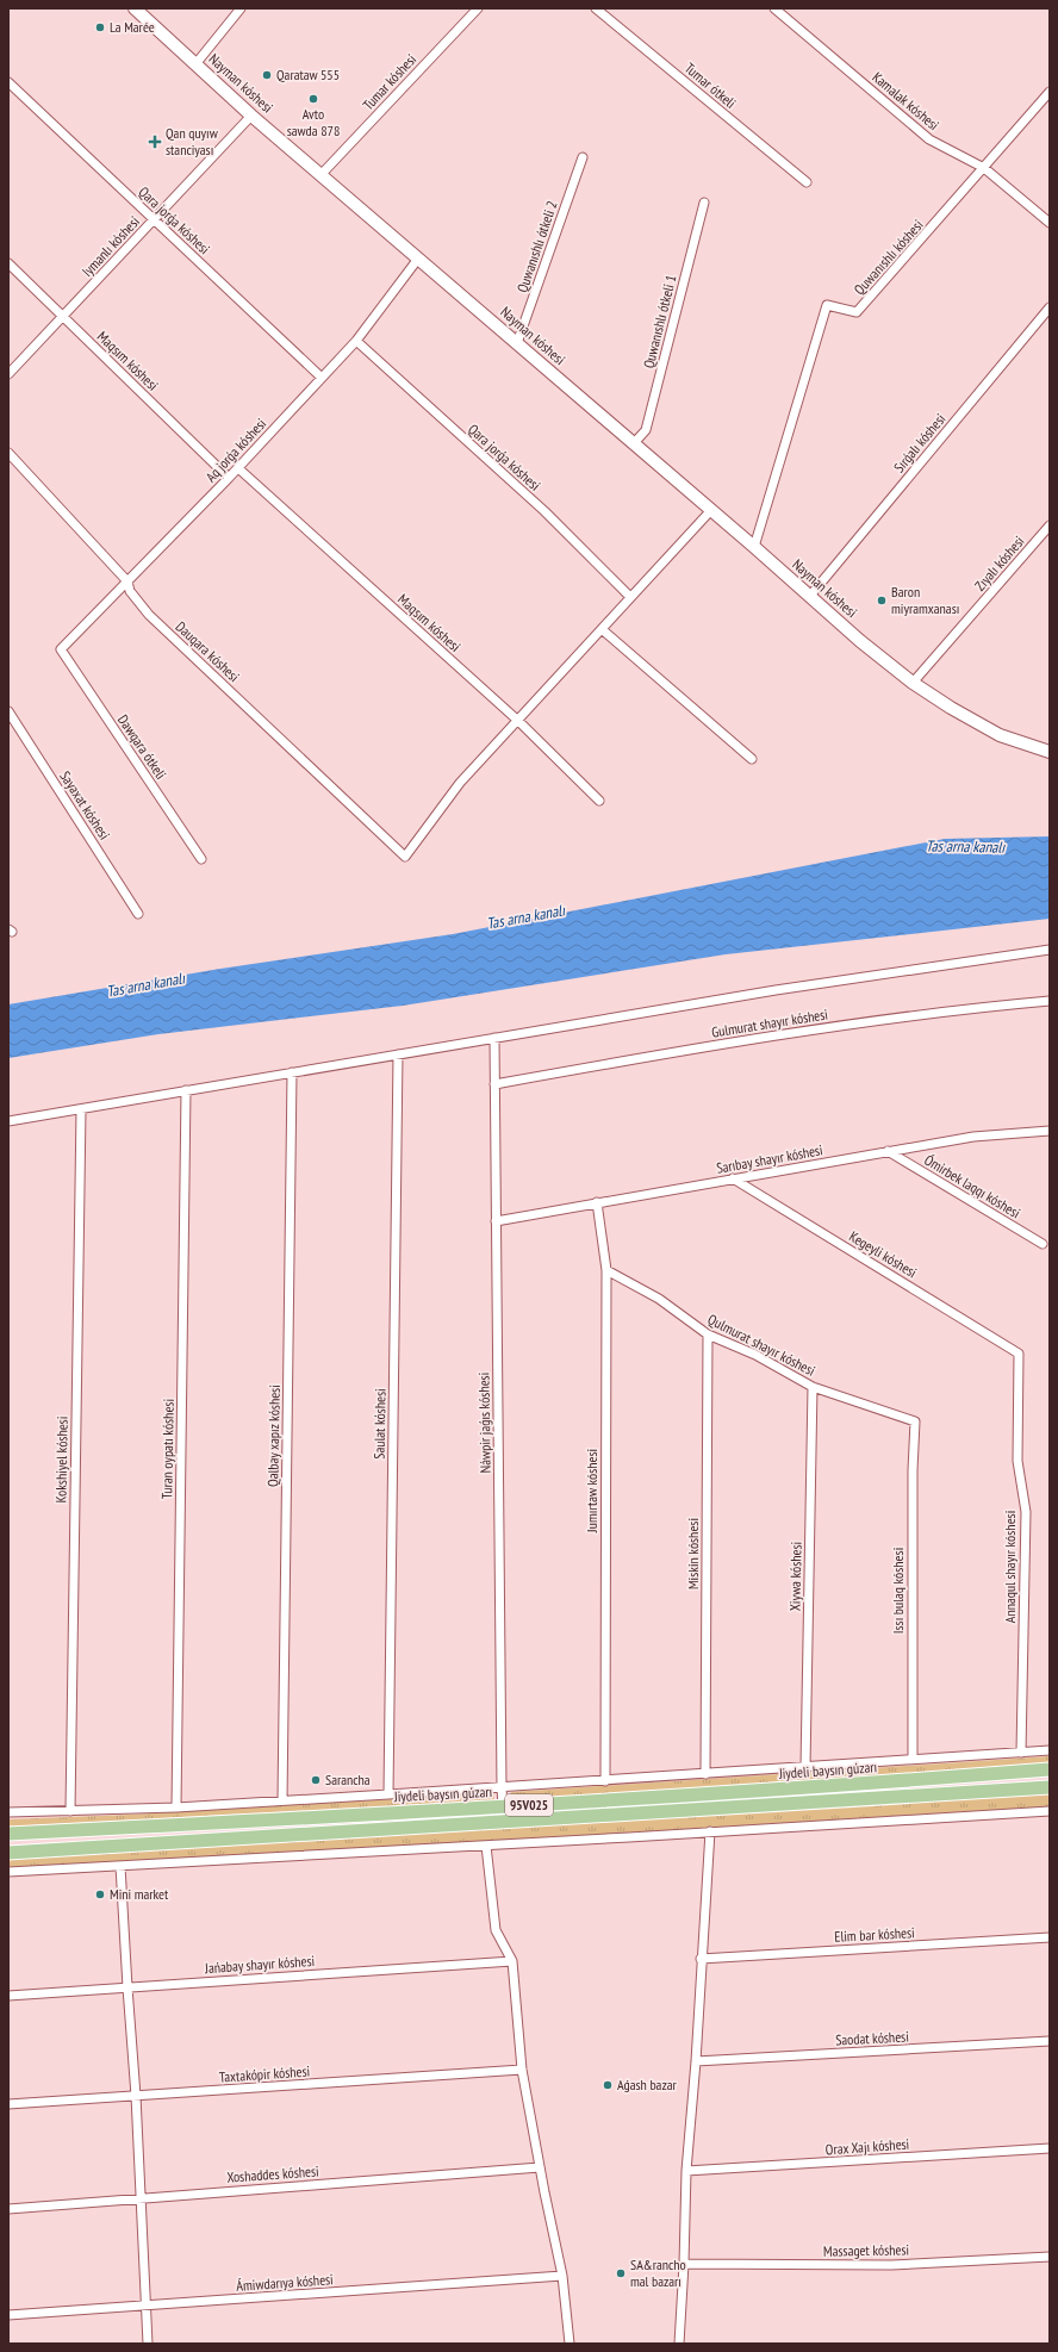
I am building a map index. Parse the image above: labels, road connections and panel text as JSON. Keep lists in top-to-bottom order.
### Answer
{
  "streets": {
    "main road": ["Nayman kóshesi", "Jiydeli baysın gúzarı", "95V025"],
    "street": [
      "Tumar kóshesi",
      "Tumar ótkeli",
      "Kamalak kóshesi",
      "Qara jorǵa kóshesi",
      "Iymanlı kóshesi",
      "Quwanıshlı ótkeli 2",
      "Quwanıshlı kóshesi",
      "Quwanıshlı ótkeli 1",
      "Maqsım kóshesi",
      "Sırǵalı kóshesi",
      "Aq jorǵa kóshesi",
      "Zıyalı kóshesi",
      "Dauqara kóshesi",
      "Dawqara ótkeli",
      "Sayaxat kóshesi",
      "Gulmurat shayır kóshesi",
      "Sarıbay shayır kóshesi",
      "Ómirbek laqqı kóshesi",
      "Kegeyli kóshesi",
      "Qulmurat shayır kóshesi",
      "Náwpir jaǵıs kóshesi",
      "Saulat kóshesi",
      "Qalbay xapız kóshesi",
      "Turan oypatı kóshesi",
      "Kokshiyel kóshesi",
      "Jumırtaw kóshesi",
      "Miskin kóshesi",
      "Annaqul shayır kóshesi",
      "Xiywa kóshesi",
      "Issı bulaq kóshesi",
      "Elim bar kóshesi",
      "Jańabay shayır kóshesi",
      "Saodat kóshesi",
      "Taxtakópir kóshesi",
      "Orax Xajı kóshesi",
      "Xoshaddes kóshesi",
      "Massaget kóshesi",
      "Ámiwdarıya kóshesi"
    ]
  },
  "crossings": [
    ["Tumar kóshesi", "Nayman kóshesi"],
    ["Nayman kóshesi", "Iymanlı kóshesi"],
    ["Nayman kóshesi", "Quwanıshlı ótkeli 2"],
    ["Nayman kóshesi", "Quwanıshlı kóshesi"],
    ["Nayman kóshesi", "Quwanıshlı ótkeli 1"],
    ["Nayman kóshesi", "Sırǵalı kóshesi"],
    ["Nayman kóshesi", "Aq jorǵa kóshesi"],
    ["Nayman kóshesi", "Zıyalı kóshesi"],
    ["Kamalak kóshesi", "Quwanıshlı kóshesi"],
    ["Qara jorǵa kóshesi", "Iymanlı kóshesi"],
    ["Qara jorǵa kóshesi", "Aq jorǵa kóshesi"],
    ["Iymanlı kóshesi", "Maqsım kóshesi"],
    ["Maqsım kóshesi", "Aq jorǵa kóshesi"],
    ["Maqsım kóshesi", "Dauqara kóshesi"],
    ["Aq jorǵa kóshesi", "Dauqara kóshesi"],
    ["Aq jorǵa kóshesi", "Dawqara ótkeli"],
    ["Gulmurat shayır kóshesi", "Náwpir jaǵıs kóshesi"],
    ["Sarıbay shayır kóshesi", "Ómirbek laqqı kóshesi"],
    ["Sarıbay shayır kóshesi", "Kegeyli kóshesi"],
    ["Sarıbay shayır kóshesi", "Náwpir jaǵıs kóshesi"],
    ["Sarıbay shayır kóshesi", "Jumırtaw kóshesi"],
    ["Kegeyli kóshesi", "Annaqul shayır kóshesi"],
    ["Qulmurat shayır kóshesi", "Jumırtaw kóshesi"],
    ["Qulmurat shayır kóshesi", "Miskin kóshesi"],
    ["Qulmurat shayır kóshesi", "Xiywa kóshesi"],
    ["Qulmurat shayır kóshesi", "Issı bulaq kóshesi"],
    ["Náwpir jaǵıs kóshesi", "Jiydeli baysın gúzarı"]
  ],
  "water": ["Tas arna kanalı"],
  "places": {
    "other": [
      "La Marée",
      "Qarataw 555",
      "Avto sawda 878",
      "Baron miyramxanası",
      "Sarancha",
      "Mini market",
      "Aǵash bazar",
      "SA&rancho mal bazarı"
    ],
    "health": ["Qan quyıw stanciyası"]
  }
}
